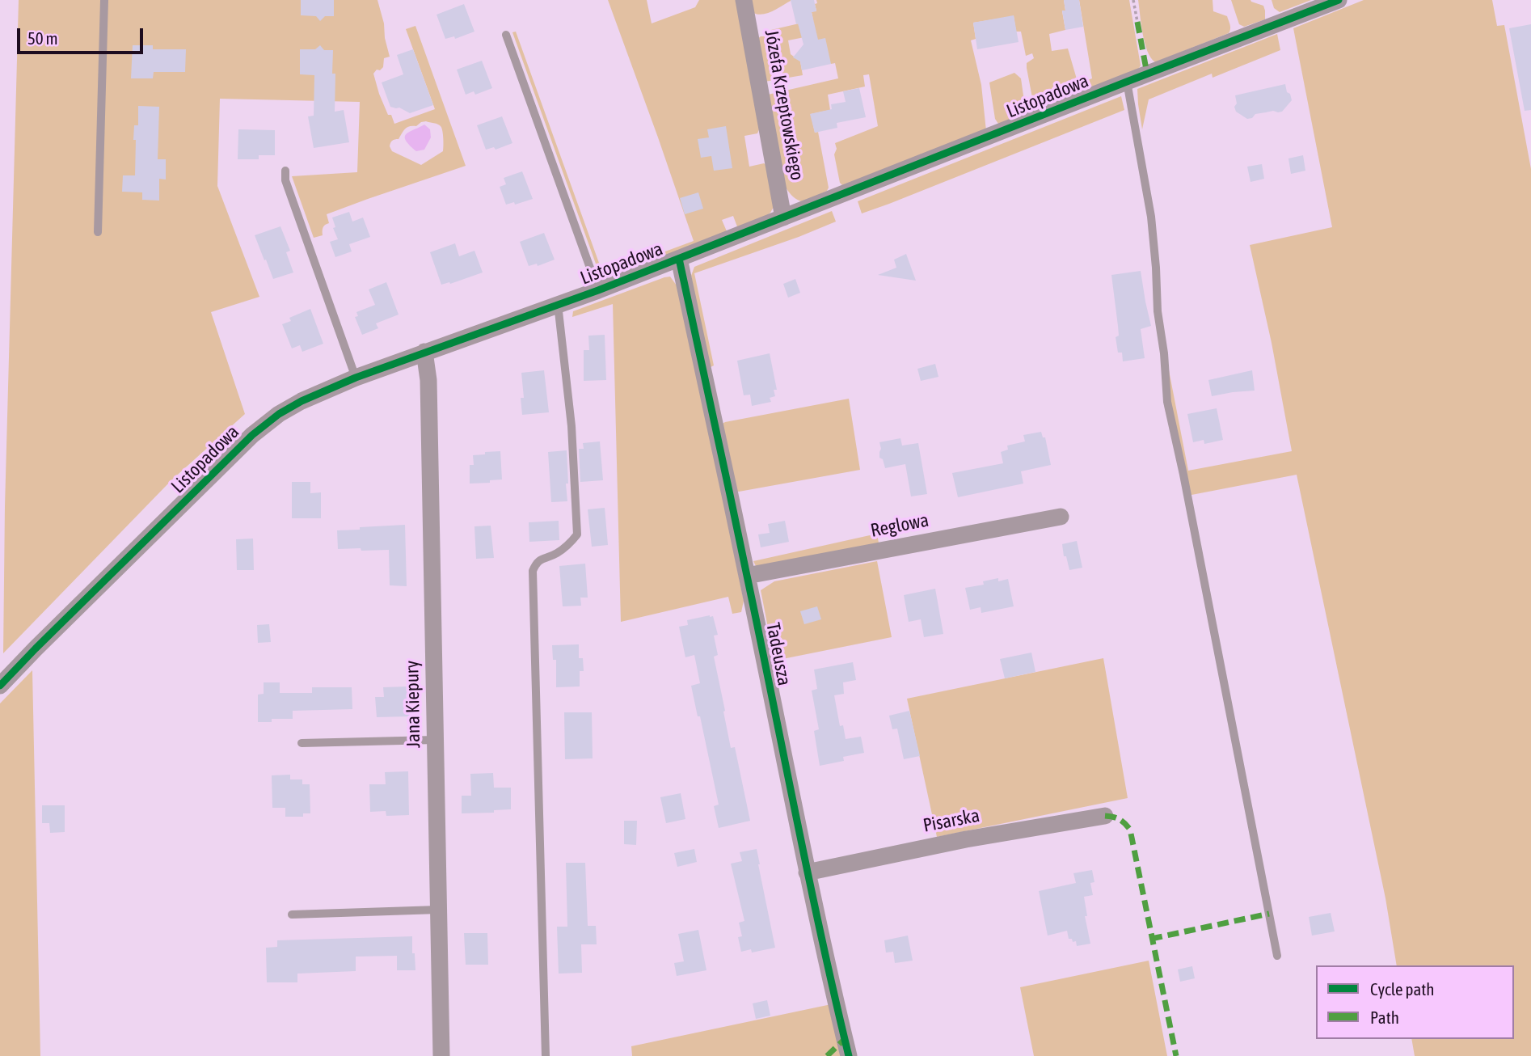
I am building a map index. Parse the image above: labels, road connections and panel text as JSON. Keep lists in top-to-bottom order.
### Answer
{
  "streets": {
    "street": [
      "Listopadowa",
      "Józefa Krzeptowskiego",
      "Reglowa",
      "Tadeusza",
      "Jana Kiepury",
      "Pisarska"
    ]
  },
  "crossings": [
    ["Listopadowa", "Józefa Krzeptowskiego"],
    ["Listopadowa", "Tadeusza"],
    ["Listopadowa", "Jana Kiepury"],
    ["Reglowa", "Tadeusza"],
    ["Tadeusza", "Pisarska"]
  ],
  "legend": ["Cycle path", "Path"],
  "scale_bar": "50 m"
}
